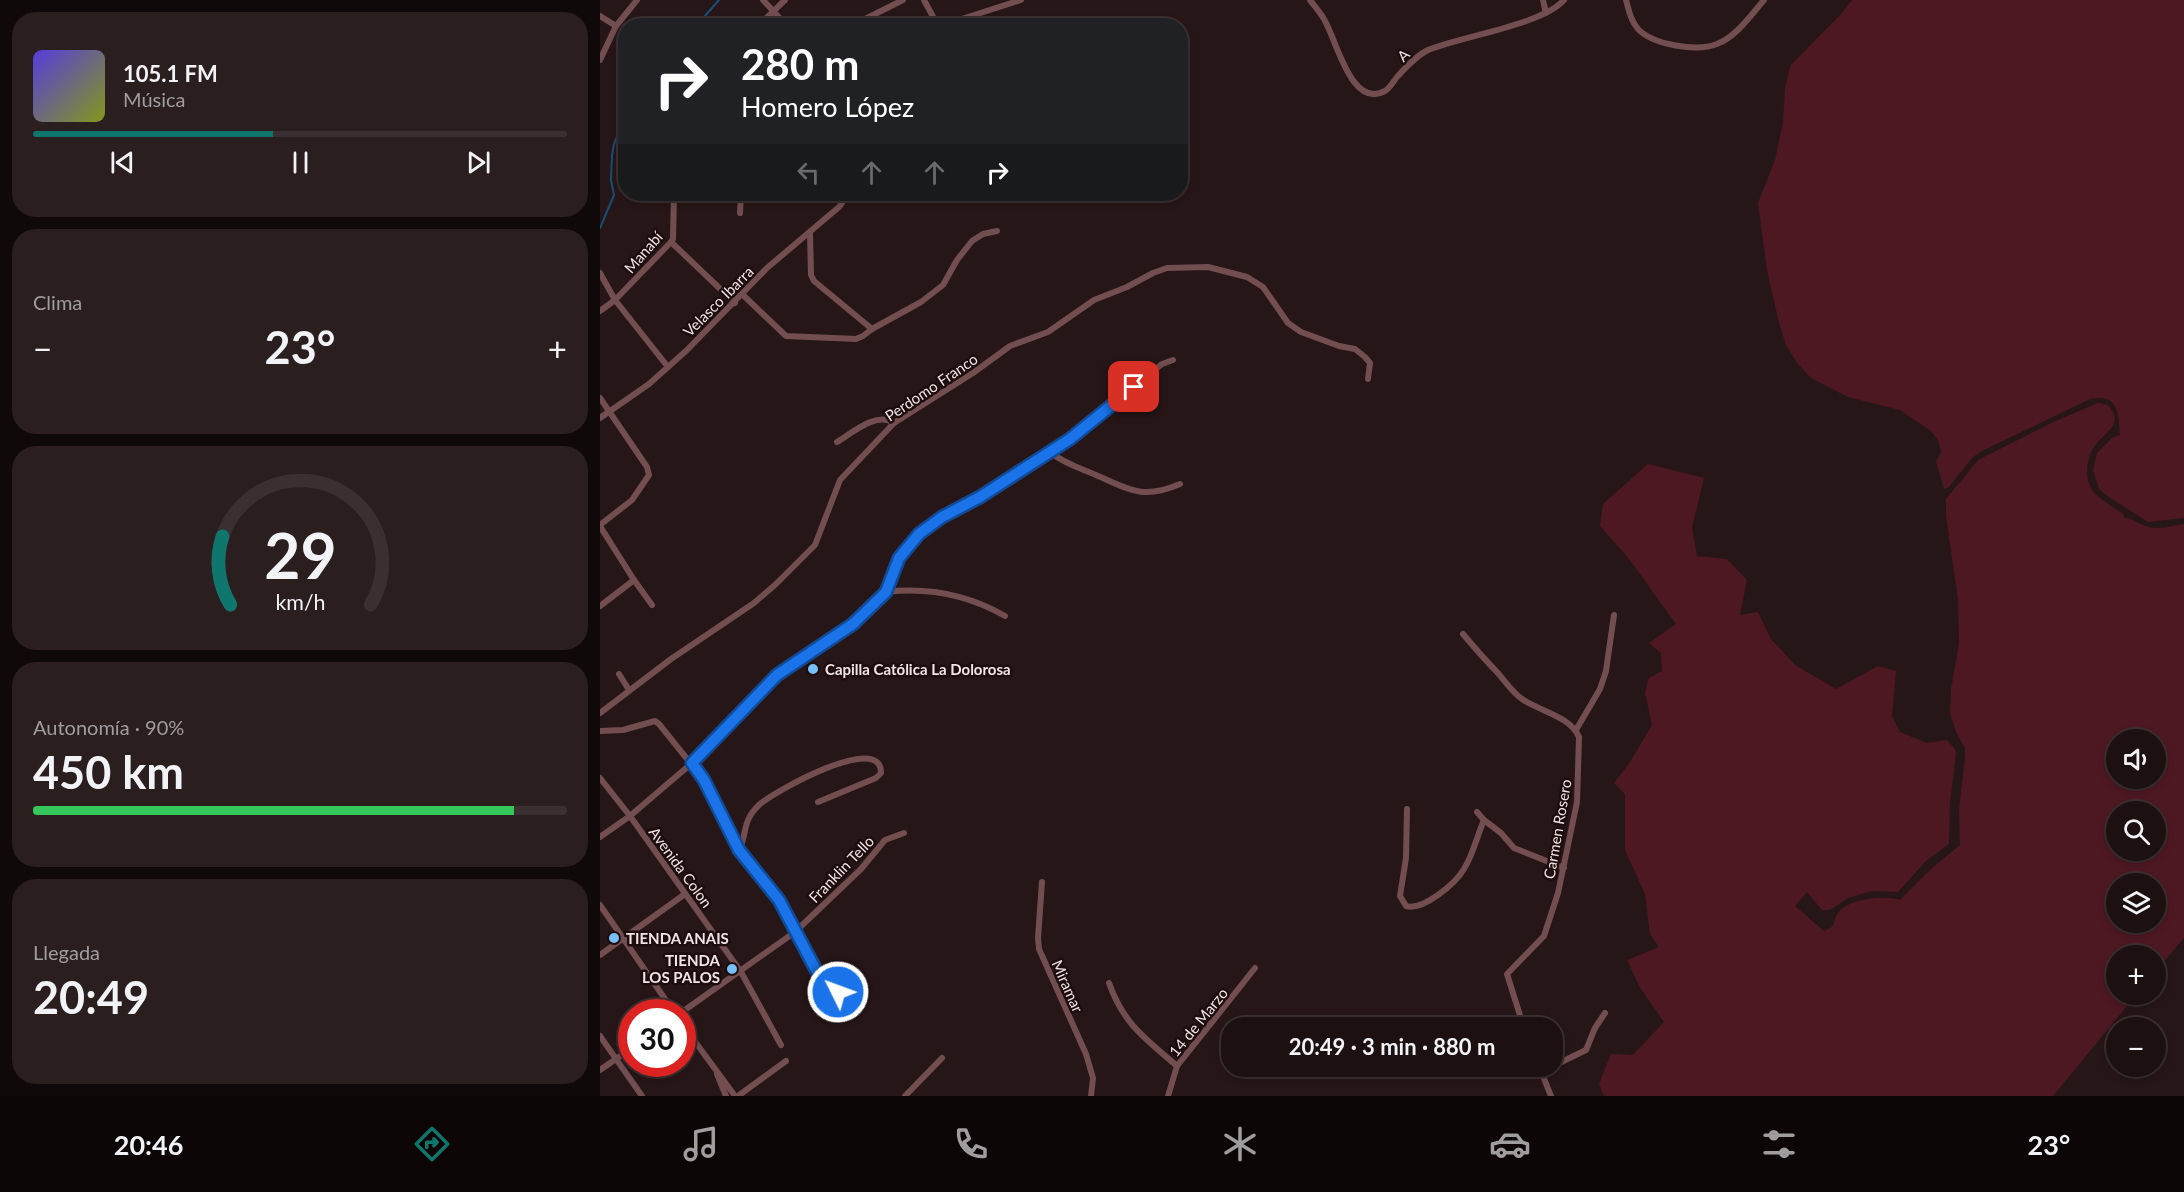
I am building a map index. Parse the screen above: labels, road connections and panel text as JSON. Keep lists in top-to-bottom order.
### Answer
{
  "streets": {
    "street": [
      "A",
      "Manabí",
      "Velasco Ibarra",
      "Perdomo Franco",
      "Carmen Rosero",
      "Avenida Colon",
      "Franklin Tello",
      "Miramar",
      "14 de Marzo"
    ]
  },
  "crossings": [
    ["Avenida Colon", "Franklin Tello"]
  ],
  "places": ["Capilla Católica La Dolorosa", "TIENDA ANAIS", "TIENDA LOS PALOS"],
  "page": {
    "turn": ["280 m", "Homero López"],
    "song": ["105.1 FM", "Música"],
    "tile": [
      "Clima",
      ["Autonomía · 90%", "450 km"],
      ["Llegada", "20:49"]
    ],
    "heat": ["−", "23°", "+"],
    "map_buttons": ["+", "−"],
    "limit": "30",
    "trip": "20:49 · 3 min · 880 m",
    "tabs": ["20:46", "23°"],
    "gauge": ["29", "km/h"]
  }
}
